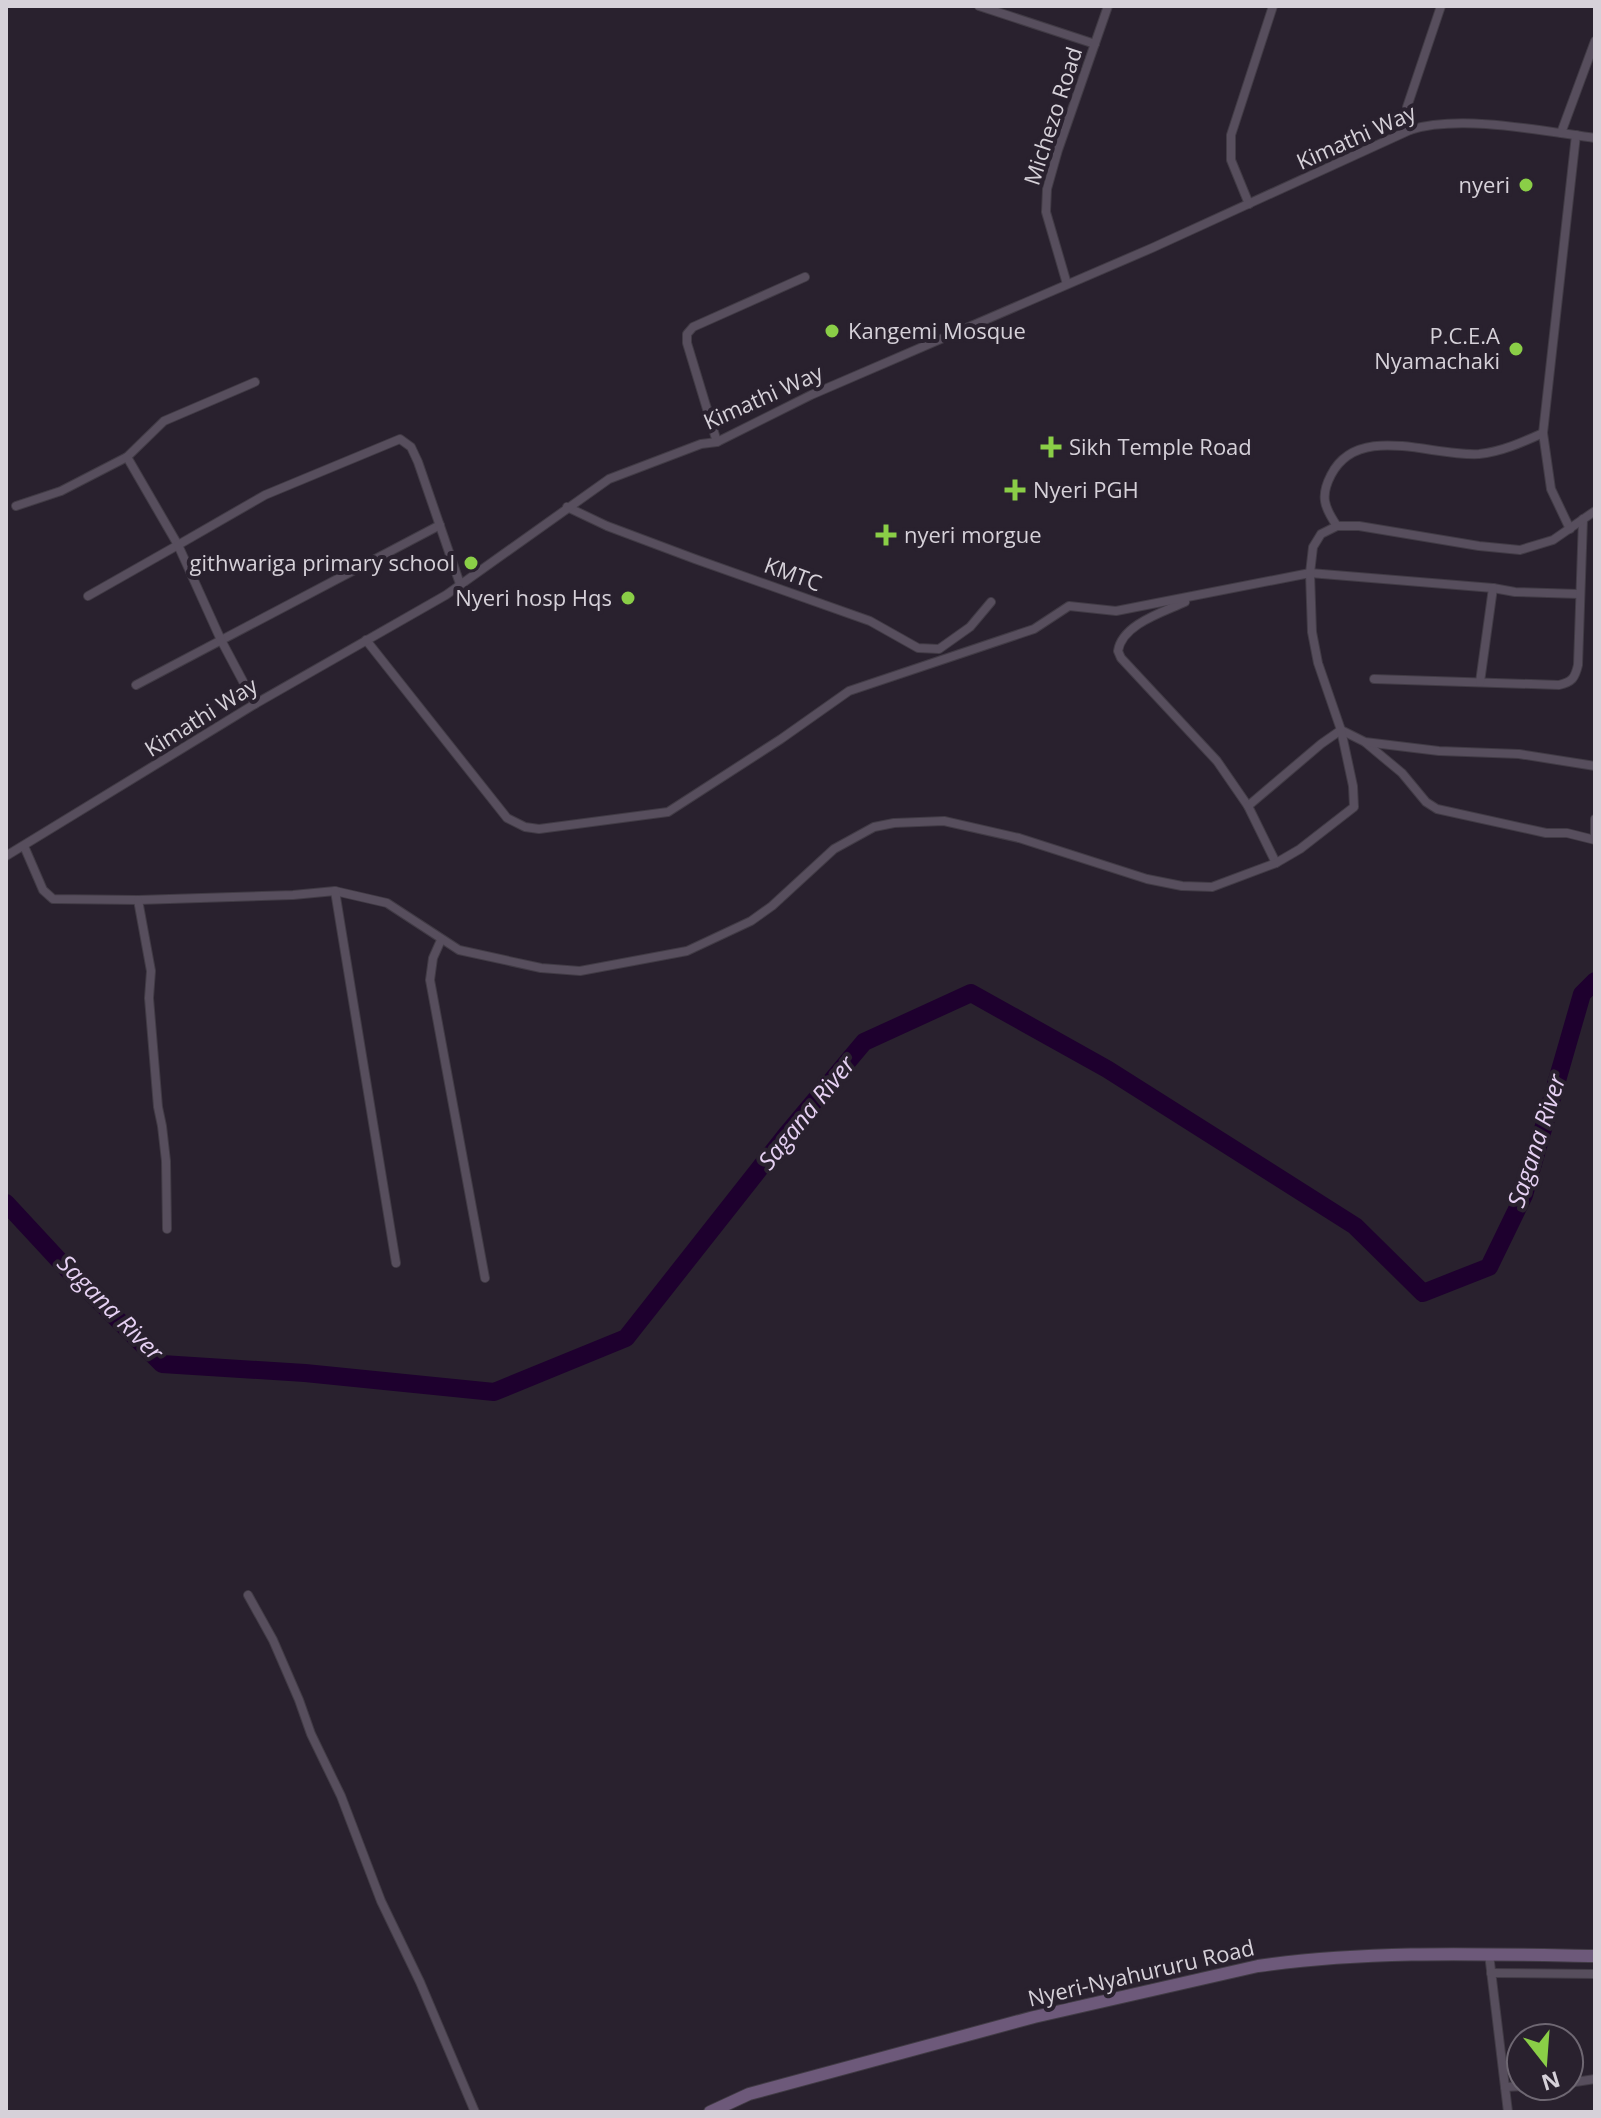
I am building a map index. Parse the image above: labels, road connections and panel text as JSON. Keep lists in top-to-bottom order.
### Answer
{
  "streets": {
    "main road": ["Nyeri-Nyahururu Road"],
    "street": ["Michezo Road", "Kimathi Way", "KMTC"]
  },
  "crossings": [
    ["Michezo Road", "Kimathi Way"],
    ["Kimathi Way", "KMTC"]
  ],
  "water": ["Sagana River"],
  "places": {
    "other": [
      "nyeri",
      "Kangemi Mosque",
      "P.C.E.A Nyamachaki",
      "githwariga primary school",
      "Nyeri hosp Hqs"
    ],
    "health": ["Sikh Temple Road", "Nyeri PGH", "nyeri morgue"]
  },
  "north": "bottom"
}
